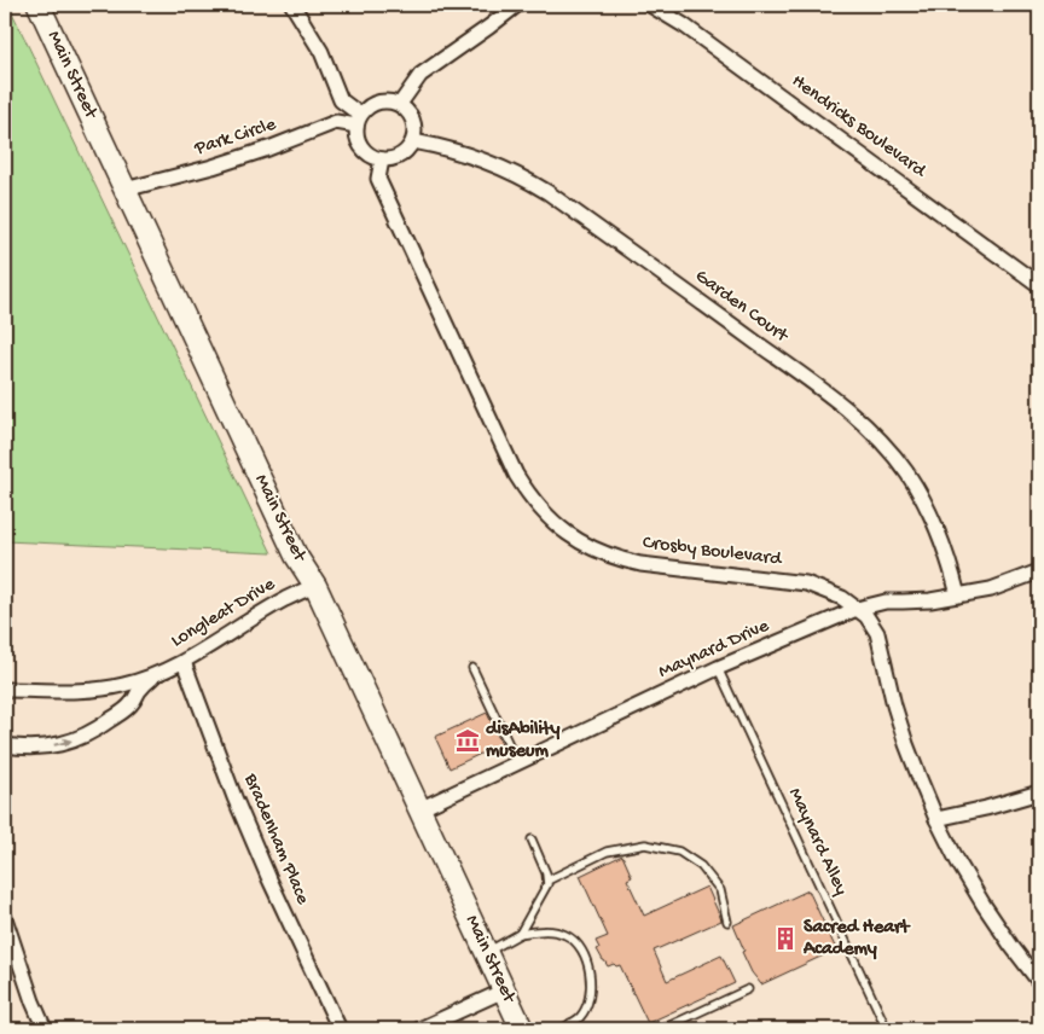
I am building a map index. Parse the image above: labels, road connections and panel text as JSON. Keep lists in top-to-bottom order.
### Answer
{
  "streets": {
    "main road": ["Main Street"],
    "street": [
      "Hendricks Boulevard",
      "Park Circle",
      "Garden Court",
      "Crosby Boulevard",
      "Longleat Drive",
      "Maynard Drive",
      "Bradenham Place"
    ],
    "lane": ["Maynard Alley"]
  },
  "crossings": [
    ["Main Street", "Park Circle"],
    ["Main Street", "Longleat Drive"],
    ["Main Street", "Maynard Drive"],
    ["Park Circle", "Garden Court"],
    ["Park Circle", "Crosby Boulevard"],
    ["Garden Court", "Crosby Boulevard"],
    ["Garden Court", "Maynard Drive"],
    ["Crosby Boulevard", "Maynard Drive"],
    ["Longleat Drive", "Bradenham Place"],
    ["Maynard Drive", "Maynard Alley"]
  ],
  "places": {
    "museum": ["disAbility museum"],
    "building": ["Sacred Heart Academy"]
  }
}
